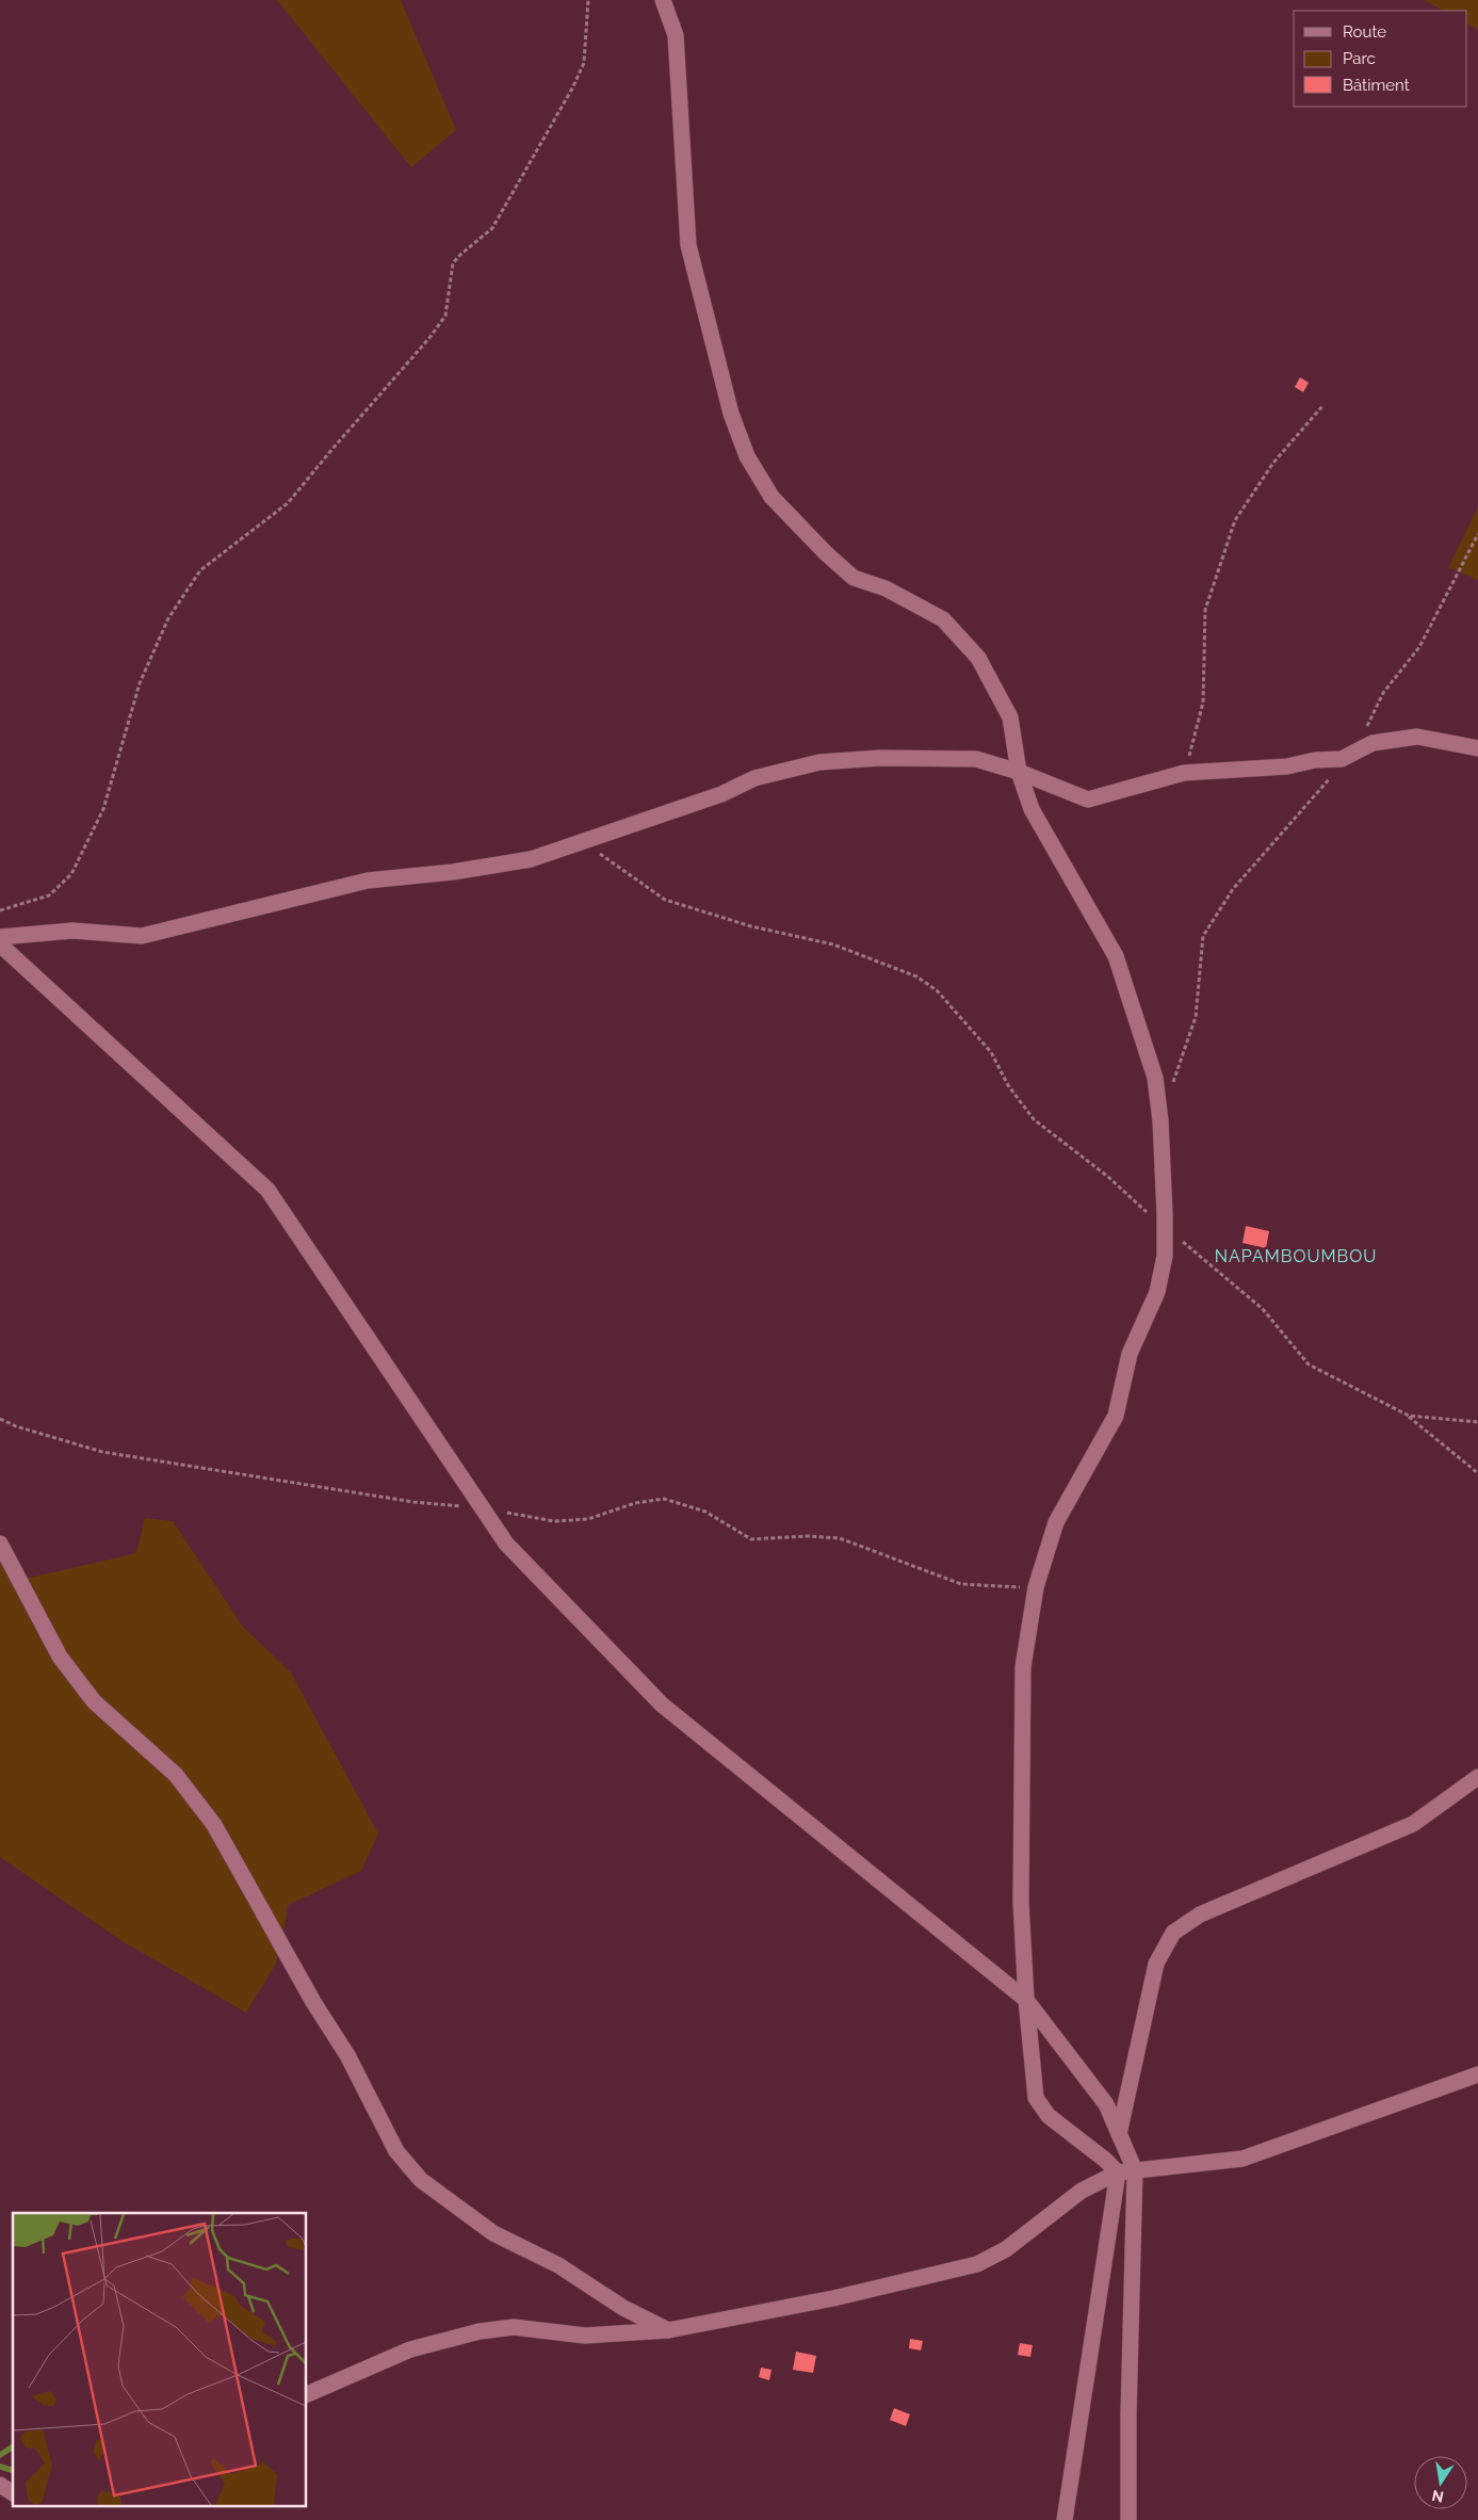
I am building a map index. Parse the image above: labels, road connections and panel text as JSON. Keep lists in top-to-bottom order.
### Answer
{
  "districts": ["NAPAMBOUMBOU"],
  "legend": ["Route", "Parc", "Bâtiment"],
  "north": "bottom"
}
